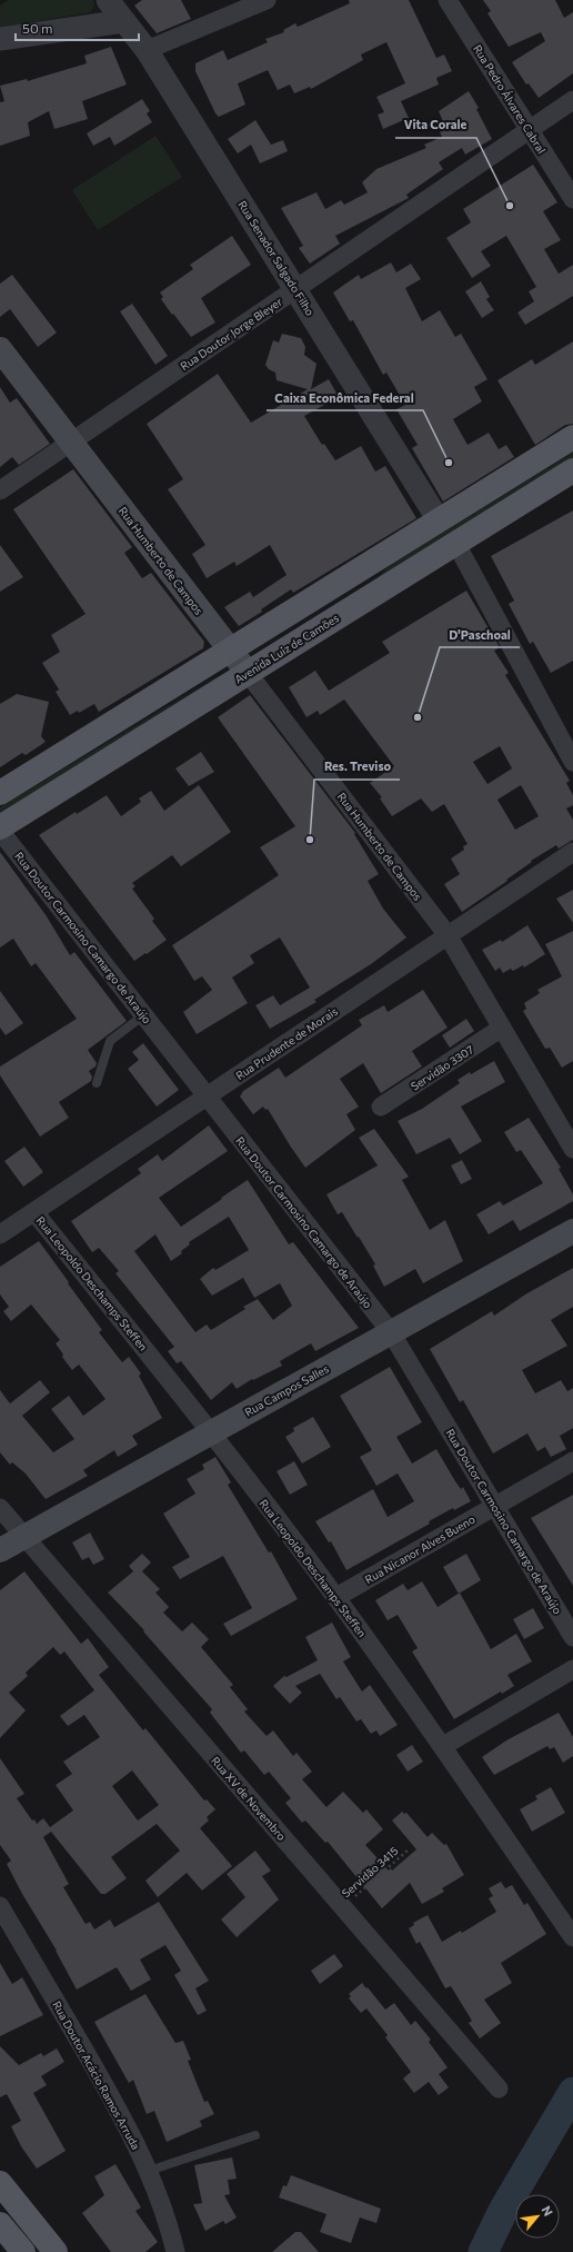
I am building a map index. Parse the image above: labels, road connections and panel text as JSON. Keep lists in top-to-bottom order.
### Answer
{
  "streets": {
    "main road": ["Rua Humberto de Campos", "Avenida Luiz de Camões", "Rua Campos Salles"],
    "street": [
      "Rua Pedro Álvares Cabral",
      "Rua Senador Salgado Filho",
      "Rua Doutor Jorge Bleyer",
      "Rua Doutor Carmosino Camargo de Araújo",
      "Rua Prudente de Morais",
      "Servidão 3307",
      "Rua Leopoldo Deschamps Steffen",
      "Rua Nicanor Alves Bueno",
      "Rua XV de Novembro",
      "Rua Doutor Acácio Ramos Arruda"
    ],
    "path": ["Servidão 3415"]
  },
  "crossings": [
    ["Rua Pedro Álvares Cabral", "Rua Doutor Jorge Bleyer"],
    ["Rua Senador Salgado Filho", "Rua Doutor Jorge Bleyer"],
    ["Rua Doutor Jorge Bleyer", "Rua Humberto de Campos"],
    ["Rua Humberto de Campos", "Avenida Luiz de Camões"],
    ["Rua Humberto de Campos", "Rua Prudente de Morais"],
    ["Rua Humberto de Campos", "Servidão 3307"],
    ["Rua Doutor Carmosino Camargo de Araújo", "Rua Prudente de Morais"],
    ["Rua Doutor Carmosino Camargo de Araújo", "Rua Campos Salles"],
    ["Rua Doutor Carmosino Camargo de Araújo", "Rua Nicanor Alves Bueno"],
    ["Rua Prudente de Morais", "Rua Leopoldo Deschamps Steffen"],
    ["Rua Leopoldo Deschamps Steffen", "Rua Campos Salles"],
    ["Rua Leopoldo Deschamps Steffen", "Rua Nicanor Alves Bueno"],
    ["Rua Campos Salles", "Rua XV de Novembro"],
    ["Rua XV de Novembro", "Servidão 3415"]
  ],
  "places": [
    "Vita Corale",
    "Caixa Econômica Federal",
    "D'Paschoal",
    "Res. Treviso"
  ],
  "scale_bar": "50 m",
  "north": "top right"
}
